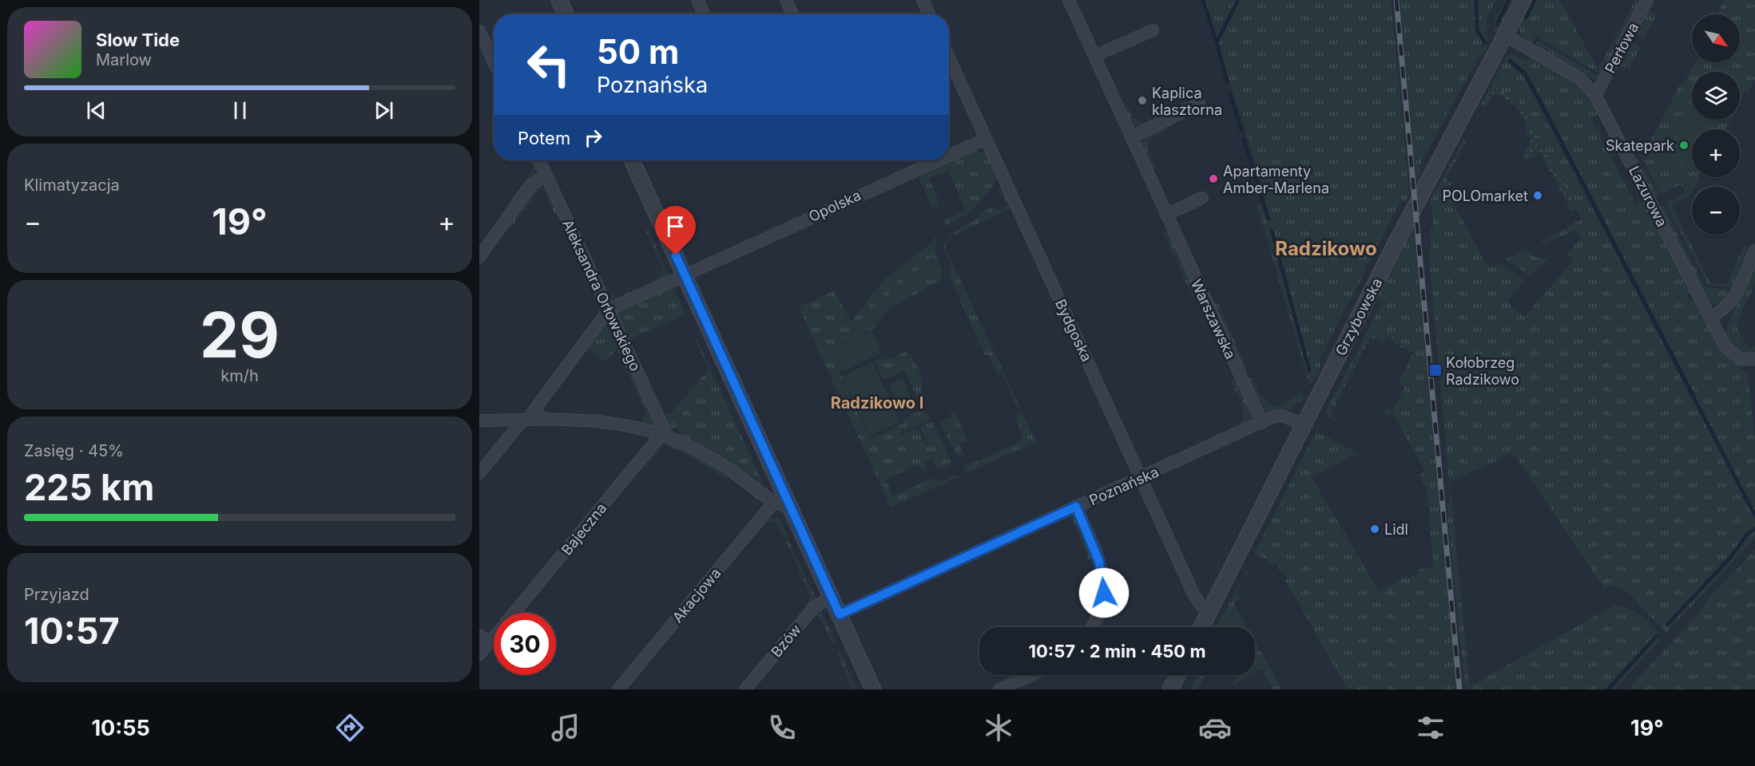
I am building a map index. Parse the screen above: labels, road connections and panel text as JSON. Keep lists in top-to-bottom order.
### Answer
{
  "streets": {
    "street": [
      "Perłowa",
      "Lazurowa",
      "Opolska",
      "Aleksandra Orłowskiego",
      "Grzybowska",
      "Warszawska",
      "Bydgoska",
      "Poznańska",
      "Bajeczna",
      "Akacjowa",
      "Bzów"
    ]
  },
  "crossings": [
    ["Perłowa", "Lazurowa"],
    ["Lazurowa", "Grzybowska"],
    ["Opolska", "Aleksandra Orłowskiego"],
    ["Opolska", "Bydgoska"],
    ["Aleksandra Orłowskiego", "Bajeczna"],
    ["Grzybowska", "Bydgoska"],
    ["Grzybowska", "Poznańska"],
    ["Warszawska", "Poznańska"],
    ["Bydgoska", "Poznańska"]
  ],
  "districts": ["Radzikowo", "Radzikowo I"],
  "places": {
    "other": [
      "Kaplica klasztorna",
      "Skatepark",
      "Apartamenty Amber-Marlena",
      "POLOmarket",
      "Lidl"
    ],
    "transit": ["Kołobrzeg Radzikowo"]
  },
  "north": "bottom right",
  "page": {
    "map_buttons": ["+", "−"],
    "turn": ["50 m", "Poznańska"],
    "song": ["Slow Tide", "Marlow"],
    "then": "Potem",
    "tile": [
      "Klimatyzacja",
      ["29", "km/h"],
      ["Zasięg · 45%", "225 km"],
      ["Przyjazd", "10:57"]
    ],
    "heat": ["−", "19°", "+"],
    "limit": "30",
    "trip": "10:57 · 2 min · 450 m",
    "tabs": ["10:55", "19°"]
  }
}
